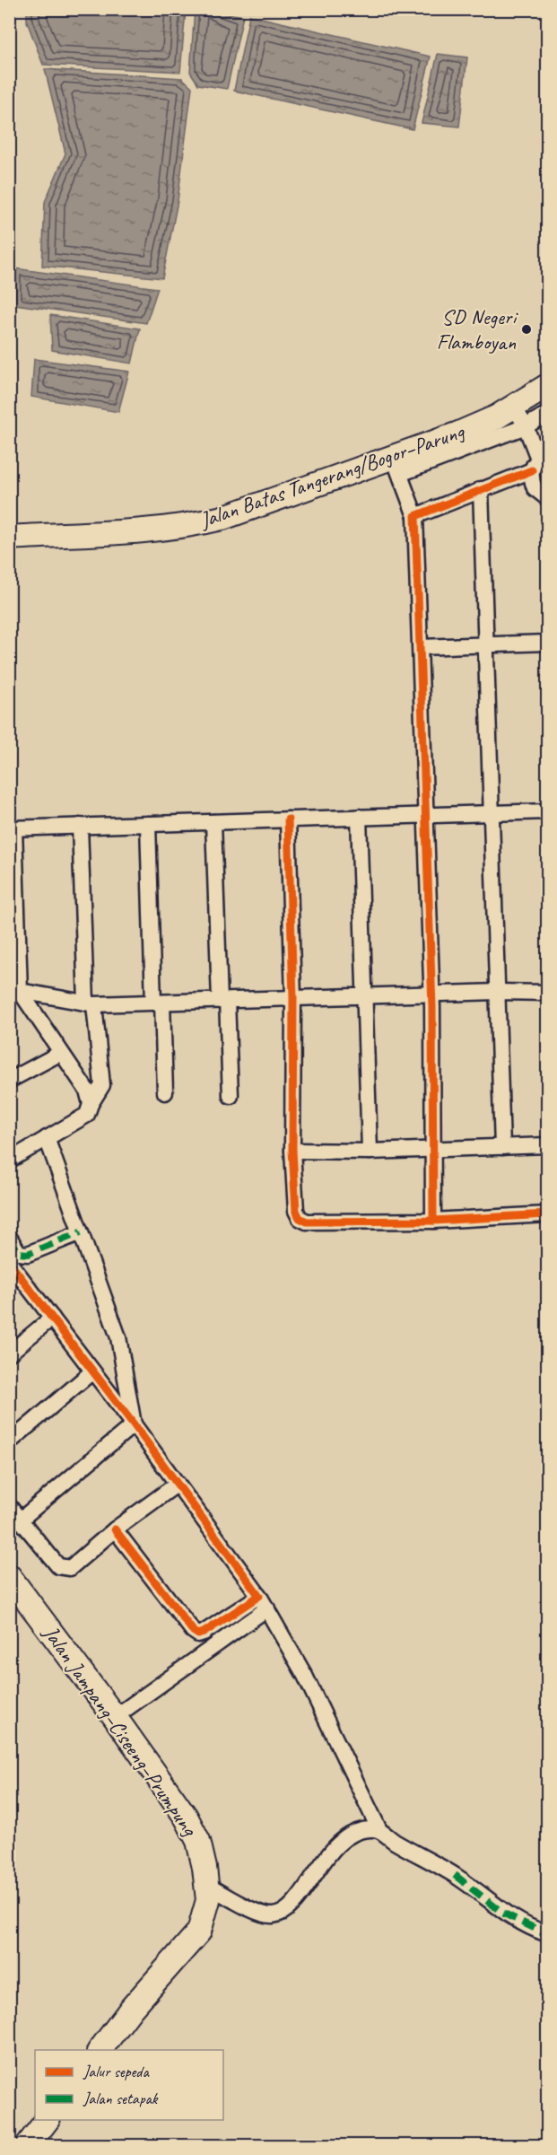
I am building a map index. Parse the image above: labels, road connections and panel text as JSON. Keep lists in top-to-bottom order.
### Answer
{
  "streets": {
    "main road": ["Jalan Batas Tangerang/Bogor–Parung", "Jalan Jampang–Ciseeng–Prumpung"]
  },
  "places": ["SD Negeri Flamboyan"],
  "legend": ["Jalur sepeda", "Jalan setapak"]
}
